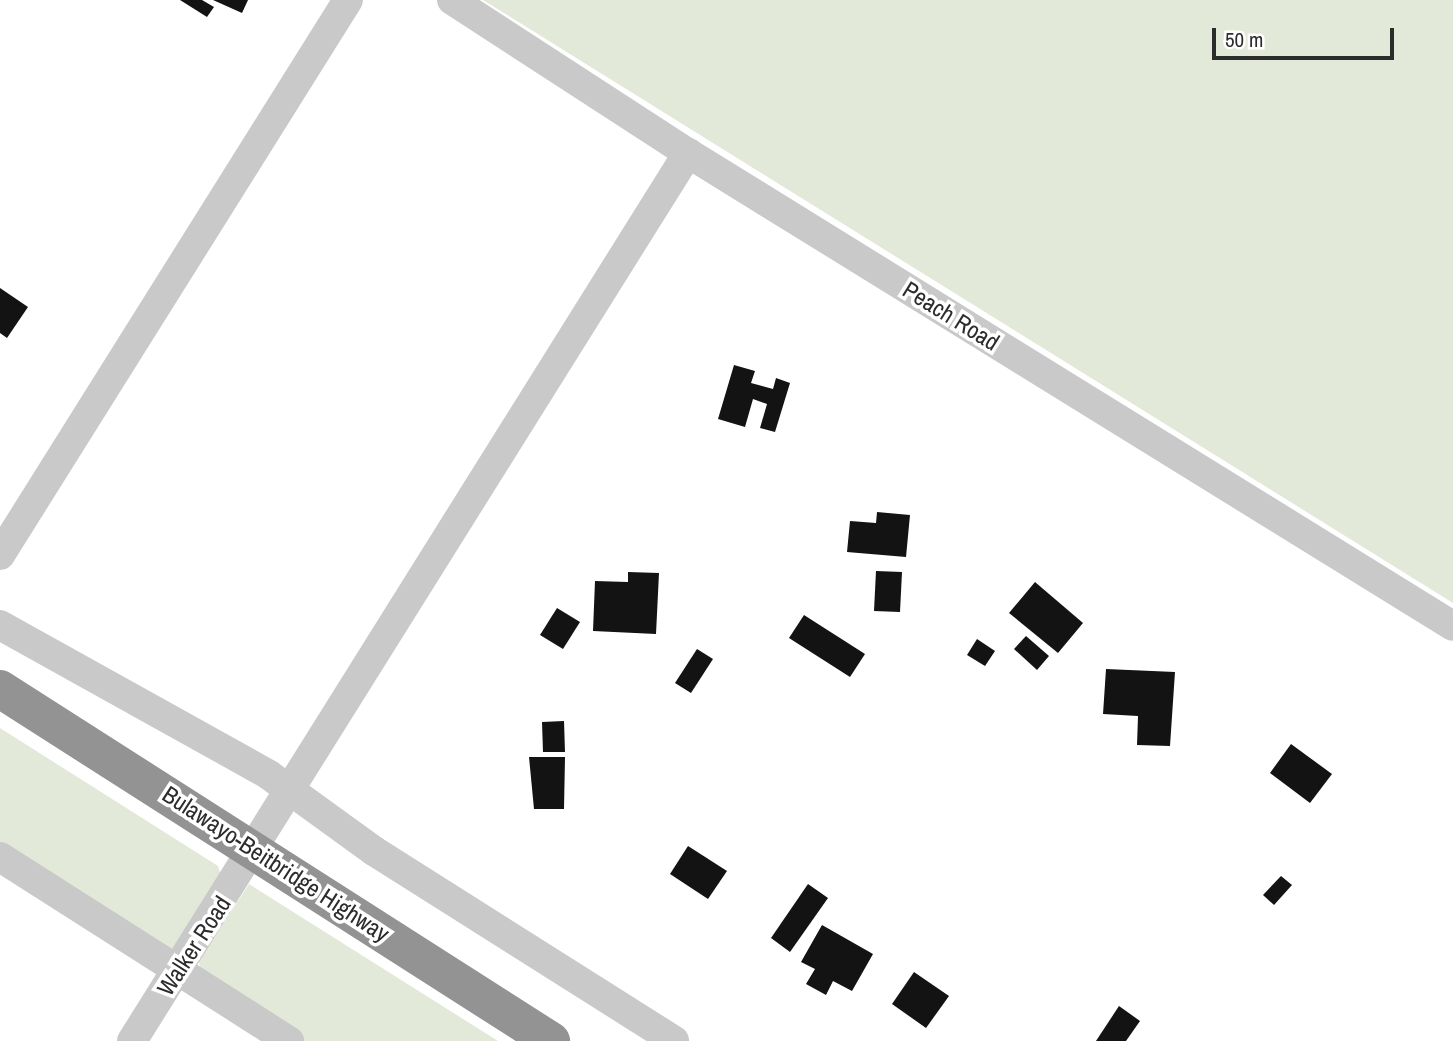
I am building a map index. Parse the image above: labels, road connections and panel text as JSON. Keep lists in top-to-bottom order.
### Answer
{
  "streets": {
    "highway": ["Bulawayo-Beitbridge Highway"],
    "street": ["Peach Road", "Walker Road"]
  },
  "crossings": [
    ["Peach Road", "Walker Road"],
    ["Bulawayo-Beitbridge Highway", "Walker Road"]
  ],
  "scale_bar": "50 m"
}
